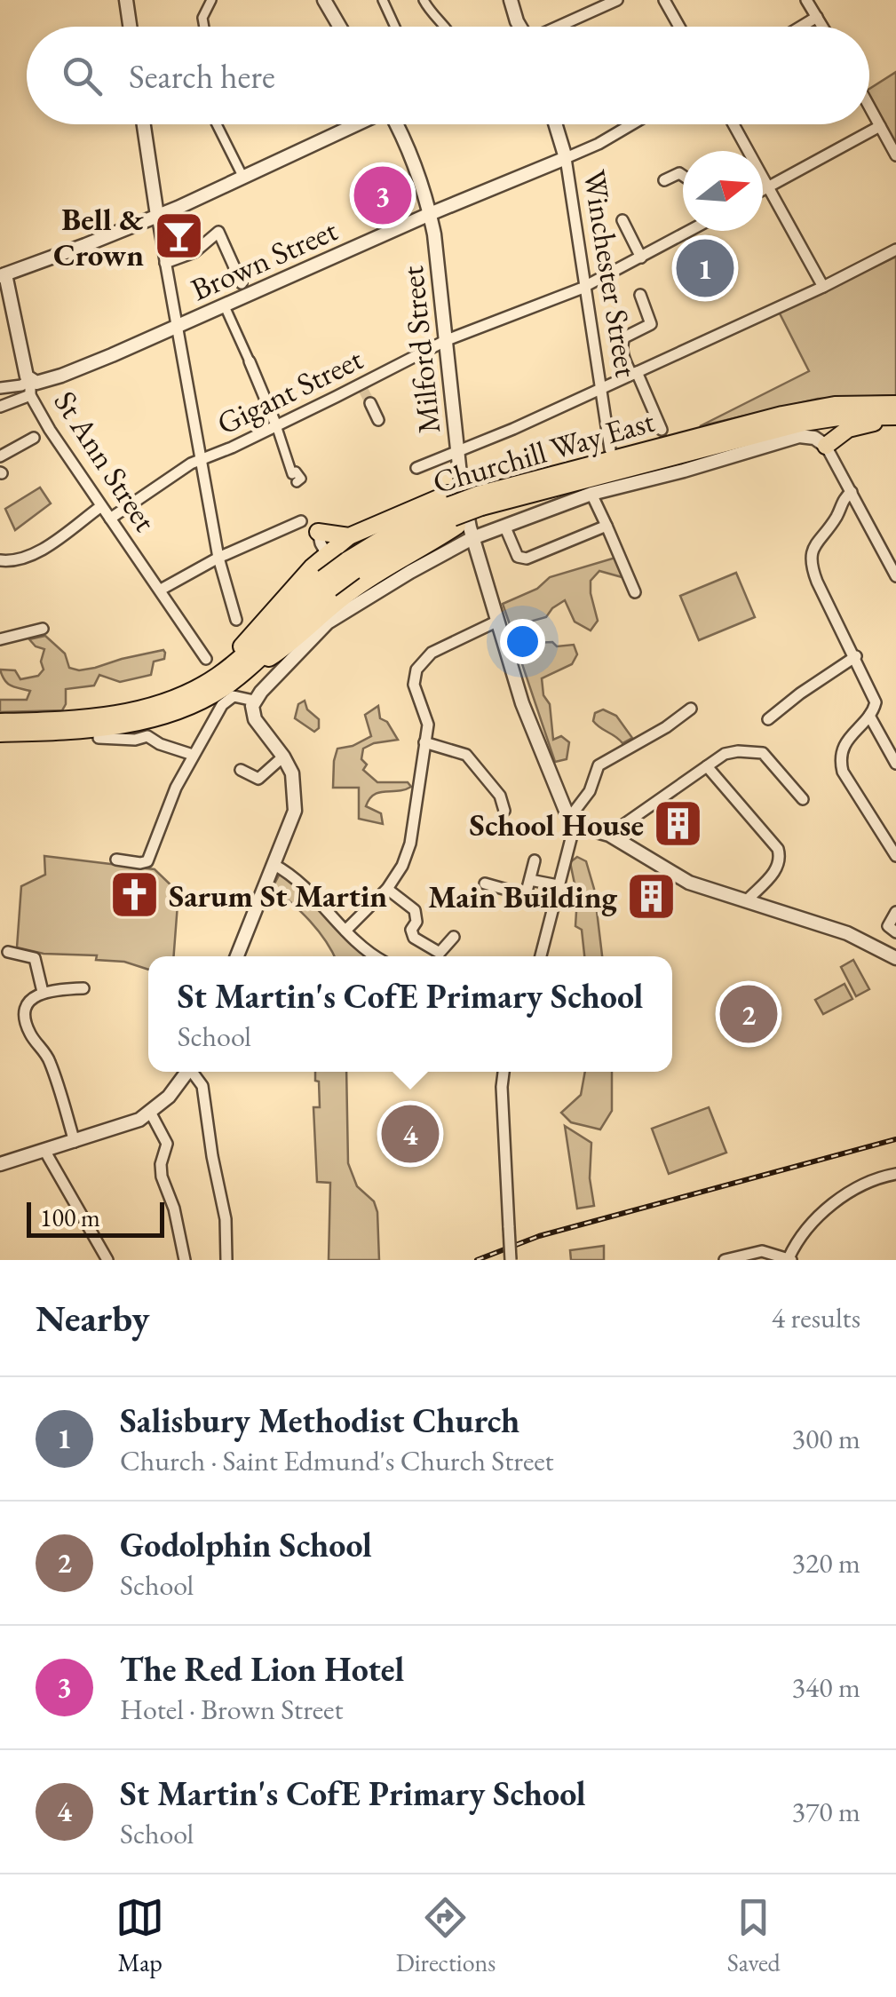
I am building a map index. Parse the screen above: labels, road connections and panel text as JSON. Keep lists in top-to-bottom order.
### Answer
{
  "streets": {
    "highway": ["Churchill Way East"],
    "street": [
      "Brown Street",
      "Winchester Street",
      "Milford Street",
      "Gigant Street",
      "St Ann Street"
    ]
  },
  "crossings": [
    ["Brown Street", "Winchester Street"],
    ["Brown Street", "Milford Street"],
    ["Brown Street", "St Ann Street"],
    ["Winchester Street", "Gigant Street"],
    ["Milford Street", "Gigant Street"],
    ["Gigant Street", "St Ann Street"]
  ],
  "places": {
    "bar": ["Bell & Crown"],
    "building": ["School House", "Main Building"],
    "church": ["Sarum St Martin"]
  },
  "scale_bar": "100 m",
  "north": "right",
  "page": {
    "search": "Search here",
    "pins": [
      "3",
      "1",
      "2",
      "4"
    ],
    "popup": ["St Martin's CofE Primary School", "School"],
    "scale": "100 m",
    "heading": ["Nearby", "4 results"],
    "list": [
      {
        "mark": "1",
        "name": "Salisbury Methodist Church",
        "note": "Church · Saint Edmund's Church Street",
        "value": "300 m"
      },
      {
        "mark": "2",
        "name": "Godolphin School",
        "note": "School",
        "value": "320 m"
      },
      {
        "mark": "3",
        "name": "The Red Lion Hotel",
        "note": "Hotel · Brown Street",
        "value": "340 m"
      },
      {
        "mark": "4",
        "name": "St Martin's CofE Primary School",
        "note": "School",
        "value": "370 m"
      }
    ],
    "nav": ["Map", "Directions", "Saved"]
  }
}
